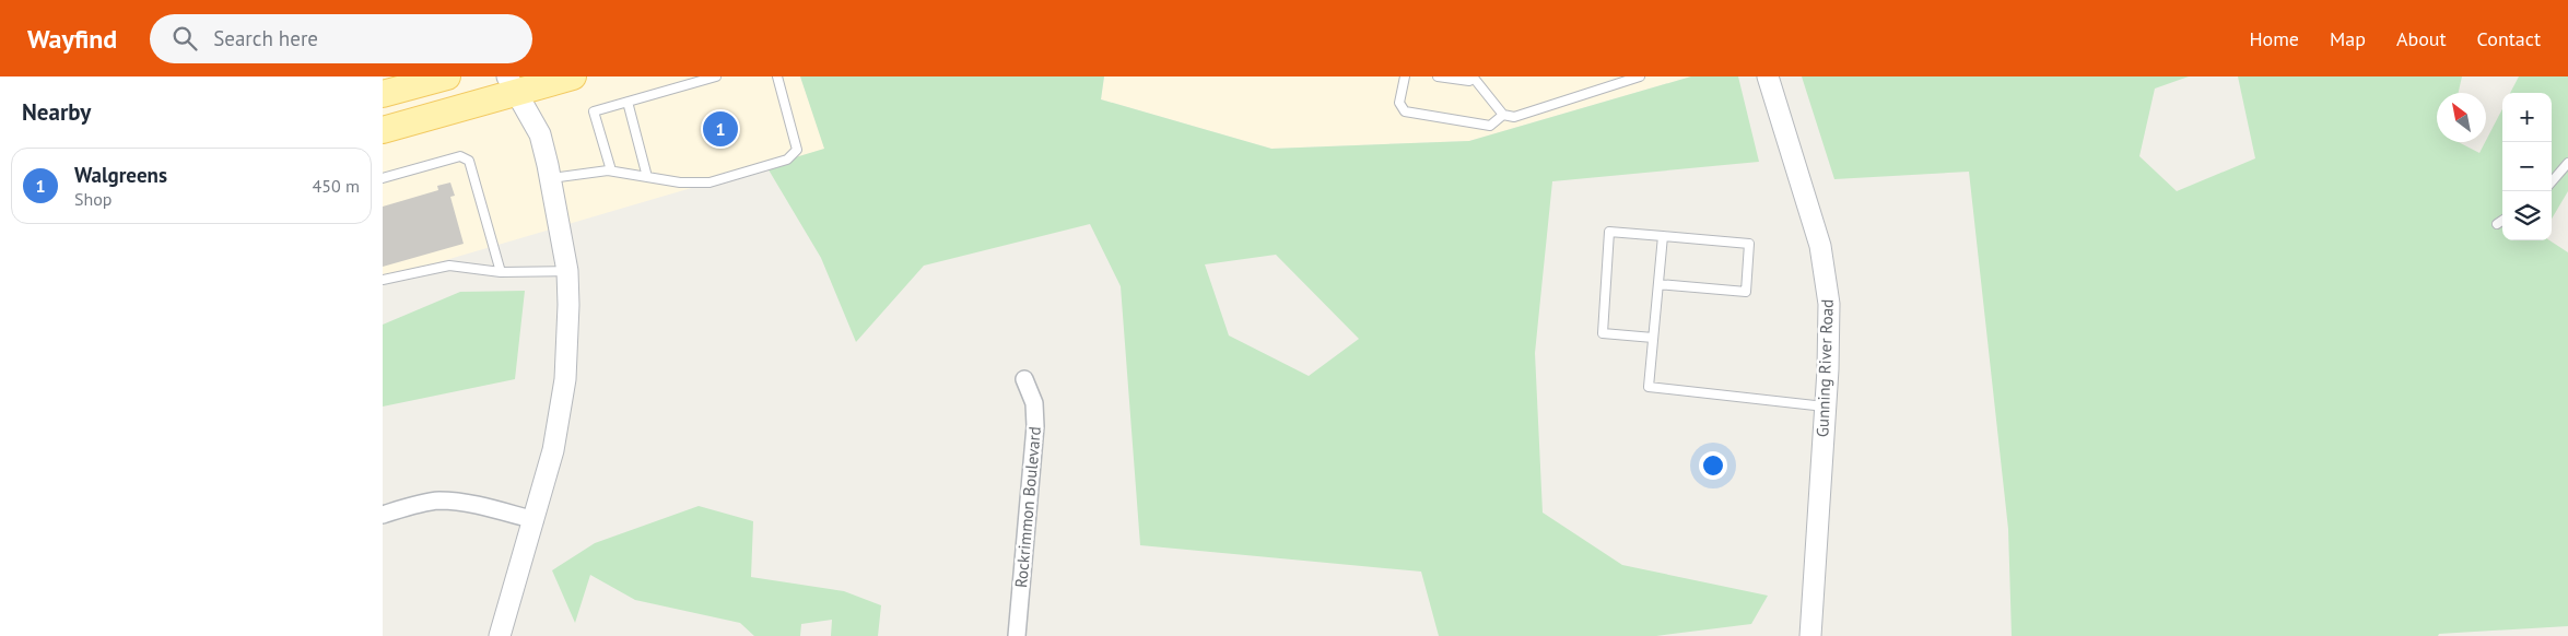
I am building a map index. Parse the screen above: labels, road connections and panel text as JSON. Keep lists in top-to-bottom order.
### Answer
{
  "streets": {
    "street": ["Gunning River Road", "Rockrimmon Boulevard"]
  },
  "north": "top left",
  "page": {
    "header": "Wayfind",
    "search": "Search here",
    "nav": [
      "Home",
      "Map",
      "About",
      "Contact"
    ],
    "heading": "Nearby",
    "map_buttons": ["+", "−"],
    "pins": "1",
    "list": [
      {
        "mark": "1",
        "name": "Walgreens",
        "note": "Shop",
        "value": "450 m"
      }
    ]
  }
}
